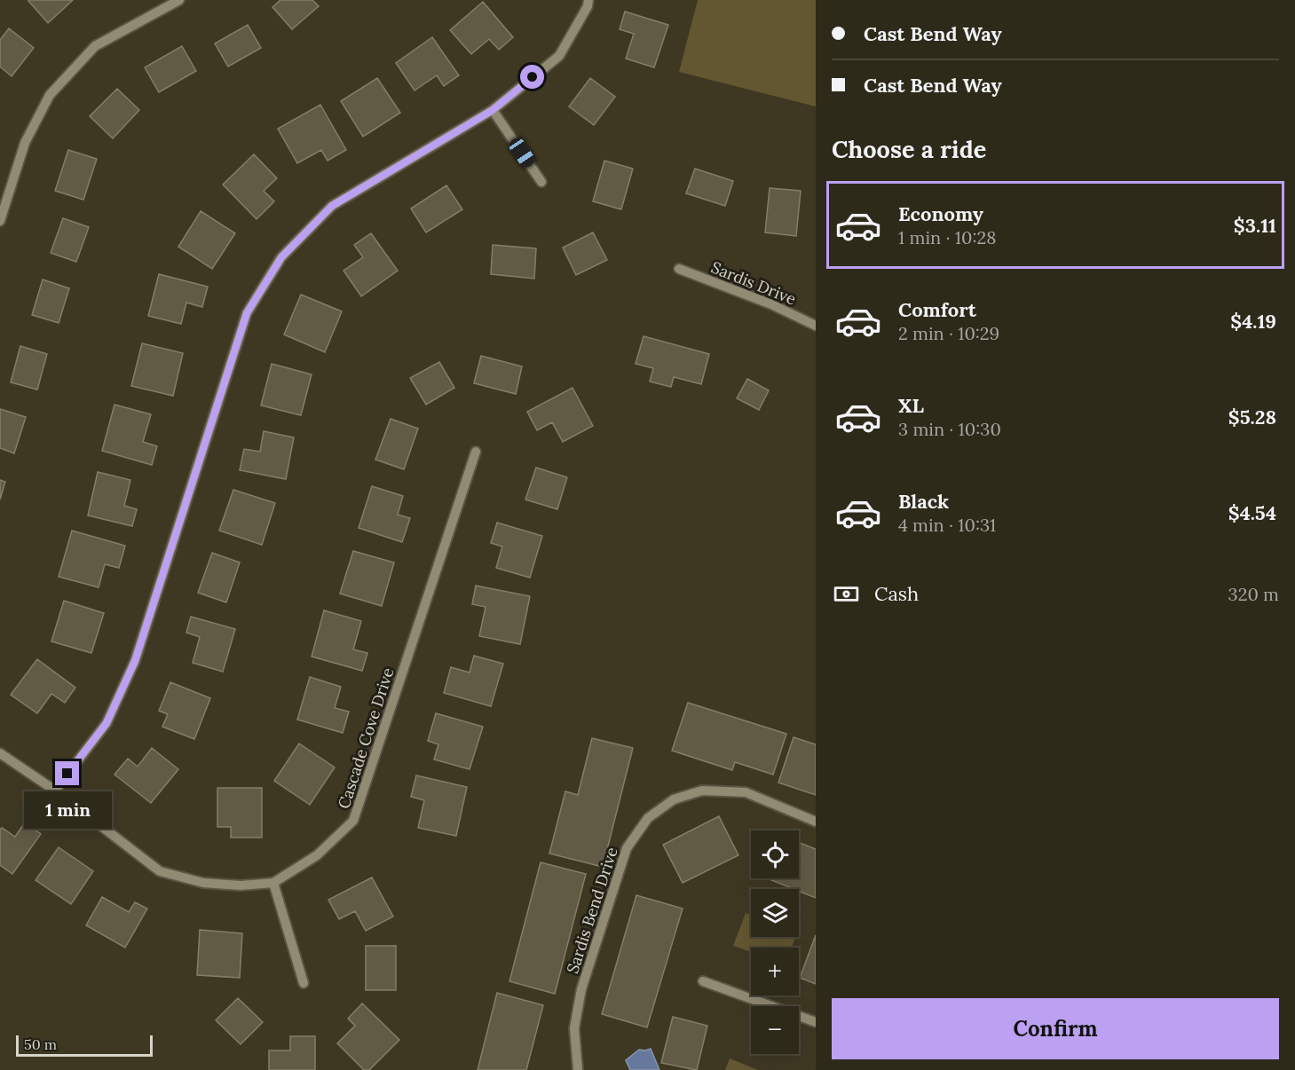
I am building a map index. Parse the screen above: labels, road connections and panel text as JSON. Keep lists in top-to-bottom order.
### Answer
{
  "streets": {
    "street": ["Sardis Drive", "Cascade Cove Drive", "Sardis Bend Drive"]
  },
  "scale_bar": "50 m",
  "page": {
    "banner": ["Cast Bend Way", "Cast Bend Way"],
    "heading": "Choose a ride",
    "list": [
      {
        "name": "Economy",
        "note": "1 min · 10:28",
        "value": "$3.11"
      },
      {
        "name": "Comfort",
        "note": "2 min · 10:29",
        "value": "$4.19"
      },
      {
        "name": "XL",
        "note": "3 min · 10:30",
        "value": "$5.28"
      },
      {
        "name": "Black",
        "note": "4 min · 10:31",
        "value": "$4.54"
      }
    ],
    "pay": ["Cash", "320 m"],
    "bubble": "1 min",
    "map_buttons": ["+", "−"],
    "buttons": "Confirm",
    "scale": "50 m"
  }
}
